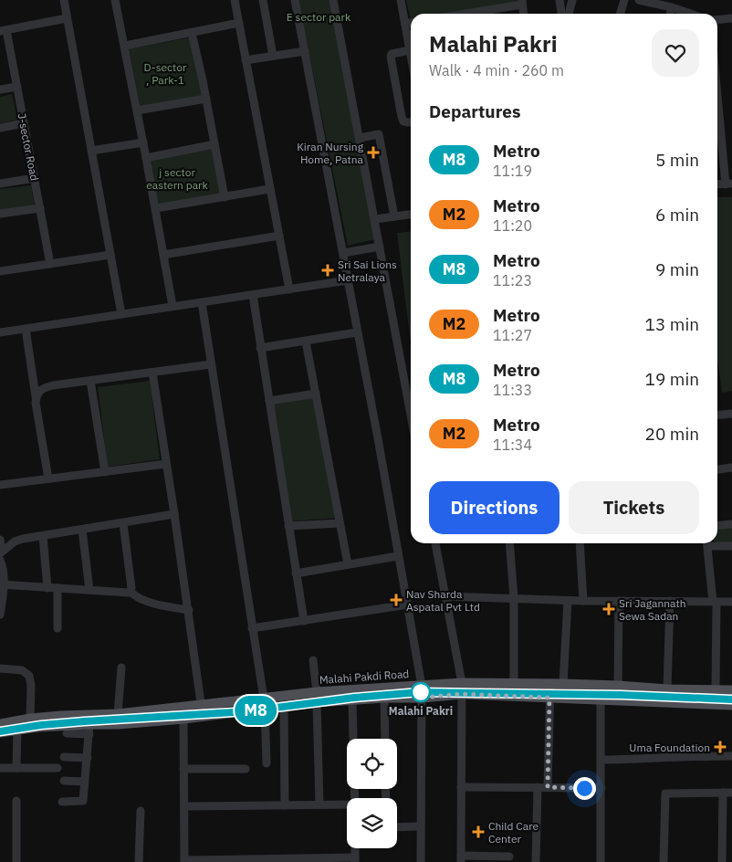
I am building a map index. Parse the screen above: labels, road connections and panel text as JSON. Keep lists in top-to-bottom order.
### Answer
{
  "streets": {
    "main road": ["Malahi Pakdi Road"],
    "street": ["J-sector Road"]
  },
  "parks": ["E sector park", "D-sector , Park-1", "j sector eastern park"],
  "places": {
    "health": [
      "Kiran Nursing Home, Patna",
      "Sri Sai Lions Netralaya",
      "Nav Sharda Aspatal Pvt Ltd",
      "Sri Jagannath Sewa Sadan",
      "Uma Foundation",
      "Child Care Center"
    ],
    "other": ["Malahi Pakri"]
  },
  "lines": ["metro line M8"],
  "page": {
    "on_map": "M8",
    "heading": [
      ["Malahi Pakri", "Walk · 4 min · 260 m"],
      "Departures"
    ],
    "list": [
      {
        "mark": "M8",
        "name": "Metro",
        "note": "11:19",
        "value": "5 min"
      },
      {
        "mark": "M2",
        "name": "Metro",
        "note": "11:20",
        "value": "6 min"
      },
      {
        "mark": "M8",
        "name": "Metro",
        "note": "11:23",
        "value": "9 min"
      },
      {
        "mark": "M2",
        "name": "Metro",
        "note": "11:27",
        "value": "13 min"
      },
      {
        "mark": "M8",
        "name": "Metro",
        "note": "11:33",
        "value": "19 min"
      },
      {
        "mark": "M2",
        "name": "Metro",
        "note": "11:34",
        "value": "20 min"
      }
    ],
    "buttons": ["Directions", "Tickets"]
  }
}
